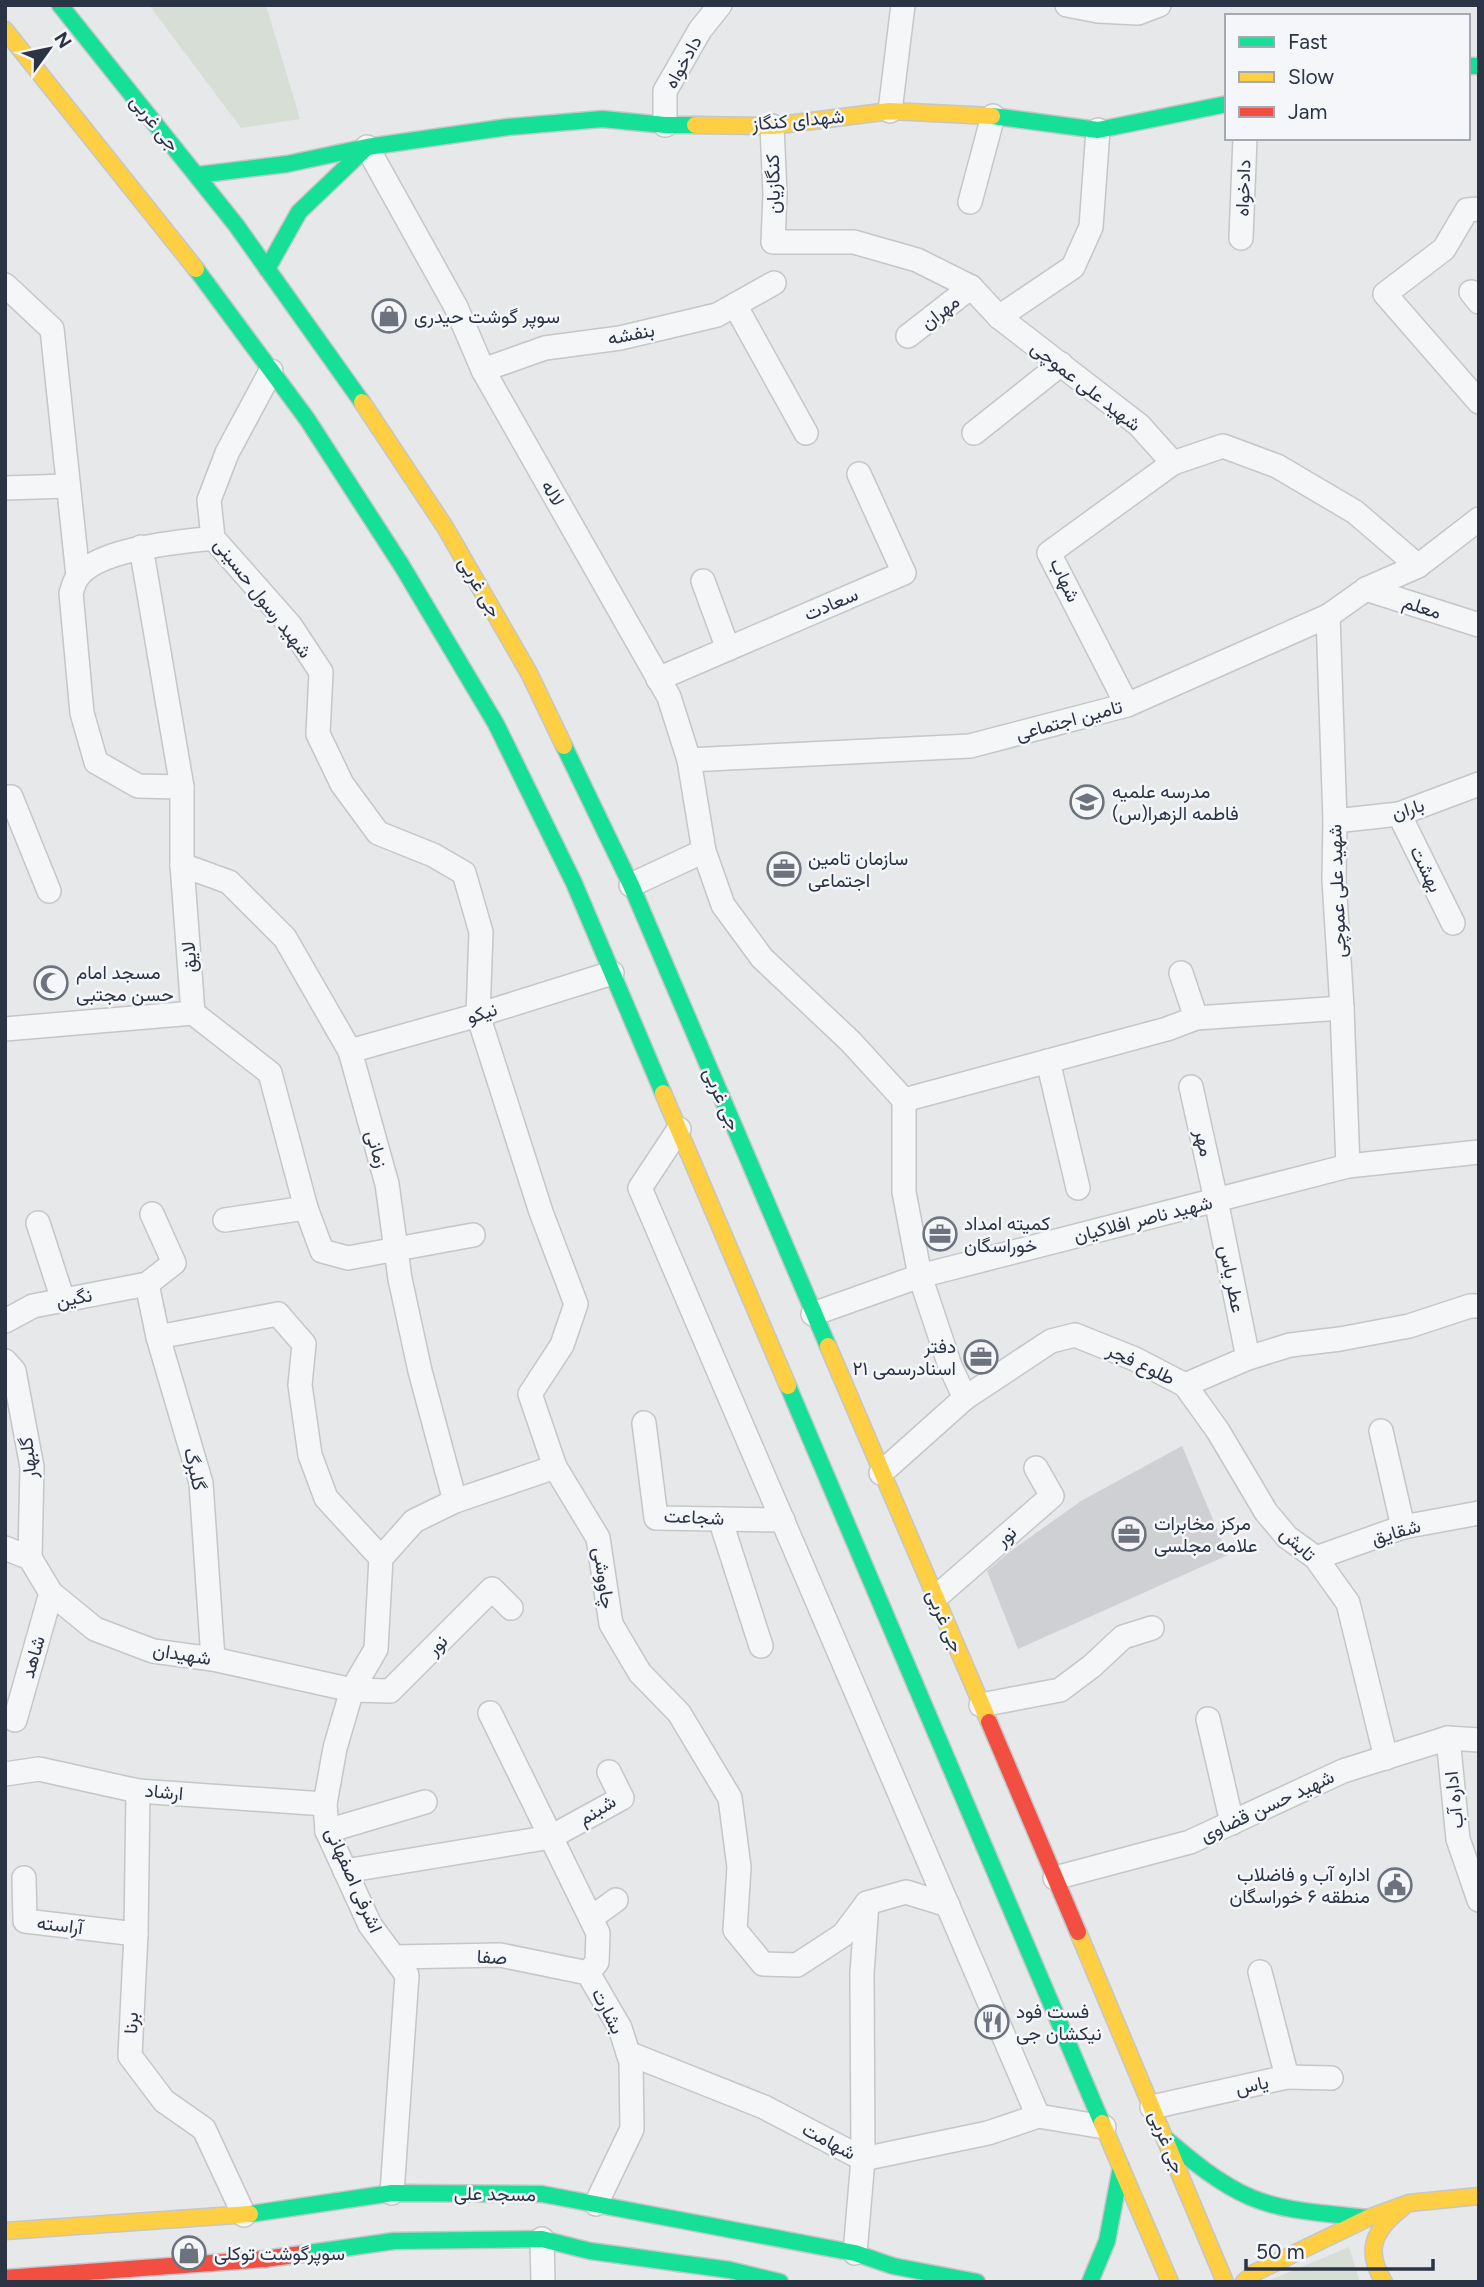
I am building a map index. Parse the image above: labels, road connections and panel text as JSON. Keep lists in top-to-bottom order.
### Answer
{
  "streets": {
    "main road": ["شهدای کنگاز", "جی غربی", "مسجد علی"],
    "street": [
      "دادخواه",
      "کنگازیان",
      "مهران",
      "بنفشه",
      "شهید علی عموچی",
      "لاله",
      "شهاب",
      "شهید رسول حسینی",
      "سعادت",
      "معلم",
      "تامین اجتماعی",
      "باران",
      "بهشت",
      "لایق",
      "نیکو",
      "مهر",
      "زمانی",
      "شهید ناصر افلاکیان",
      "عطر یاس",
      "نگین",
      "طلوع فجر",
      "گلبهار",
      "گلبرگ",
      "شجاعت",
      "شقایق",
      "نور",
      "تابش",
      "چاووشی",
      "شهیدان",
      "شاهد",
      "ارشاد",
      "اداره آب",
      "شهید حسن قضاوی",
      "شبنم",
      "اشرفی اصفهانی",
      "آراسته",
      "صفا",
      "بشارت",
      "برنا",
      "یاس",
      "شهامت"
    ]
  },
  "crossings": [
    ["دادخواه", "شهدای کنگاز"],
    ["شهدای کنگاز", "جی غربی"],
    ["شهدای کنگاز", "کنگازیان"],
    ["شهدای کنگاز", "لاله"],
    ["جی غربی", "شهید ناصر افلاکیان"],
    ["جی غربی", "طلوع فجر"],
    ["جی غربی", "نور"],
    ["جی غربی", "شهید حسن قضاوی"],
    ["جی غربی", "یاس"],
    ["کنگازیان", "شهید علی عموچی"],
    ["مهران", "شهید علی عموچی"],
    ["بنفشه", "لاله"],
    ["شهید علی عموچی", "شهاب"],
    ["شهید علی عموچی", "تامین اجتماعی"],
    ["شهید علی عموچی", "باران"],
    ["شهید علی عموچی", "شهید ناصر افلاکیان"],
    ["لاله", "سعادت"],
    ["لاله", "تامین اجتماعی"],
    ["شهاب", "تامین اجتماعی"],
    ["شهید رسول حسینی", "نیکو"],
    ["شهید رسول حسینی", "چاووشی"],
    ["معلم", "تامین اجتماعی"],
    ["باران", "بهشت"],
    ["لایق", "زمانی"],
    ["نیکو", "زمانی"],
    ["نیکو", "چاووشی"],
    ["مهر", "شهید ناصر افلاکیان"],
    ["مهر", "عطر یاس"],
    ["شهید ناصر افلاکیان", "عطر یاس"],
    ["عطر یاس", "طلوع فجر"],
    ["نگین", "گلبرگ"],
    ["طلوع فجر", "تابش"],
    ["گلبهار", "شهیدان"],
    ["گلبرگ", "شهیدان"],
    ["شقایق", "تابش"],
    ["نور", "شهیدان"],
    ["نور", "اشرفی اصفهانی"],
    ["تابش", "شهید حسن قضاوی"],
    ["شهیدان", "شاهد"],
    ["شهیدان", "اشرفی اصفهانی"],
    ["ارشاد", "اشرفی اصفهانی"],
    ["ارشاد", "برنا"],
    ["اداره آب", "شهید حسن قضاوی"],
    ["شبنم", "بشارت"],
    ["اشرفی اصفهانی", "صفا"],
    ["اشرفی اصفهانی", "مسجد علی"],
    ["آراسته", "برنا"],
    ["صفا", "بشارت"],
    ["بشارت", "شهامت"],
    ["بشارت", "مسجد علی"],
    ["برنا", "مسجد علی"]
  ],
  "places": {
    "shop": ["سوپر گوشت حیدری", "سوپرگوشت توکلی"],
    "school or university": ["مدرسه علمیه فاطمه الزهرا(س)"],
    "office": [
      "سازمان تامین اجتماعی",
      "کمیته امداد خوراسگان",
      "دفتر اسنادرسمی ۲۱",
      "مرکز مخابرات علامه مجلسی"
    ],
    "mosque": ["مسجد امام حسن مجتبی"],
    "public building": ["اداره آب و فاضلاب منطقه ۶ خوراسگان"],
    "restaurant": ["فست فود نیکشان جی"]
  },
  "legend": ["Fast", "Slow", "Jam"],
  "scale_bar": "50 m",
  "north": "top right"
}
